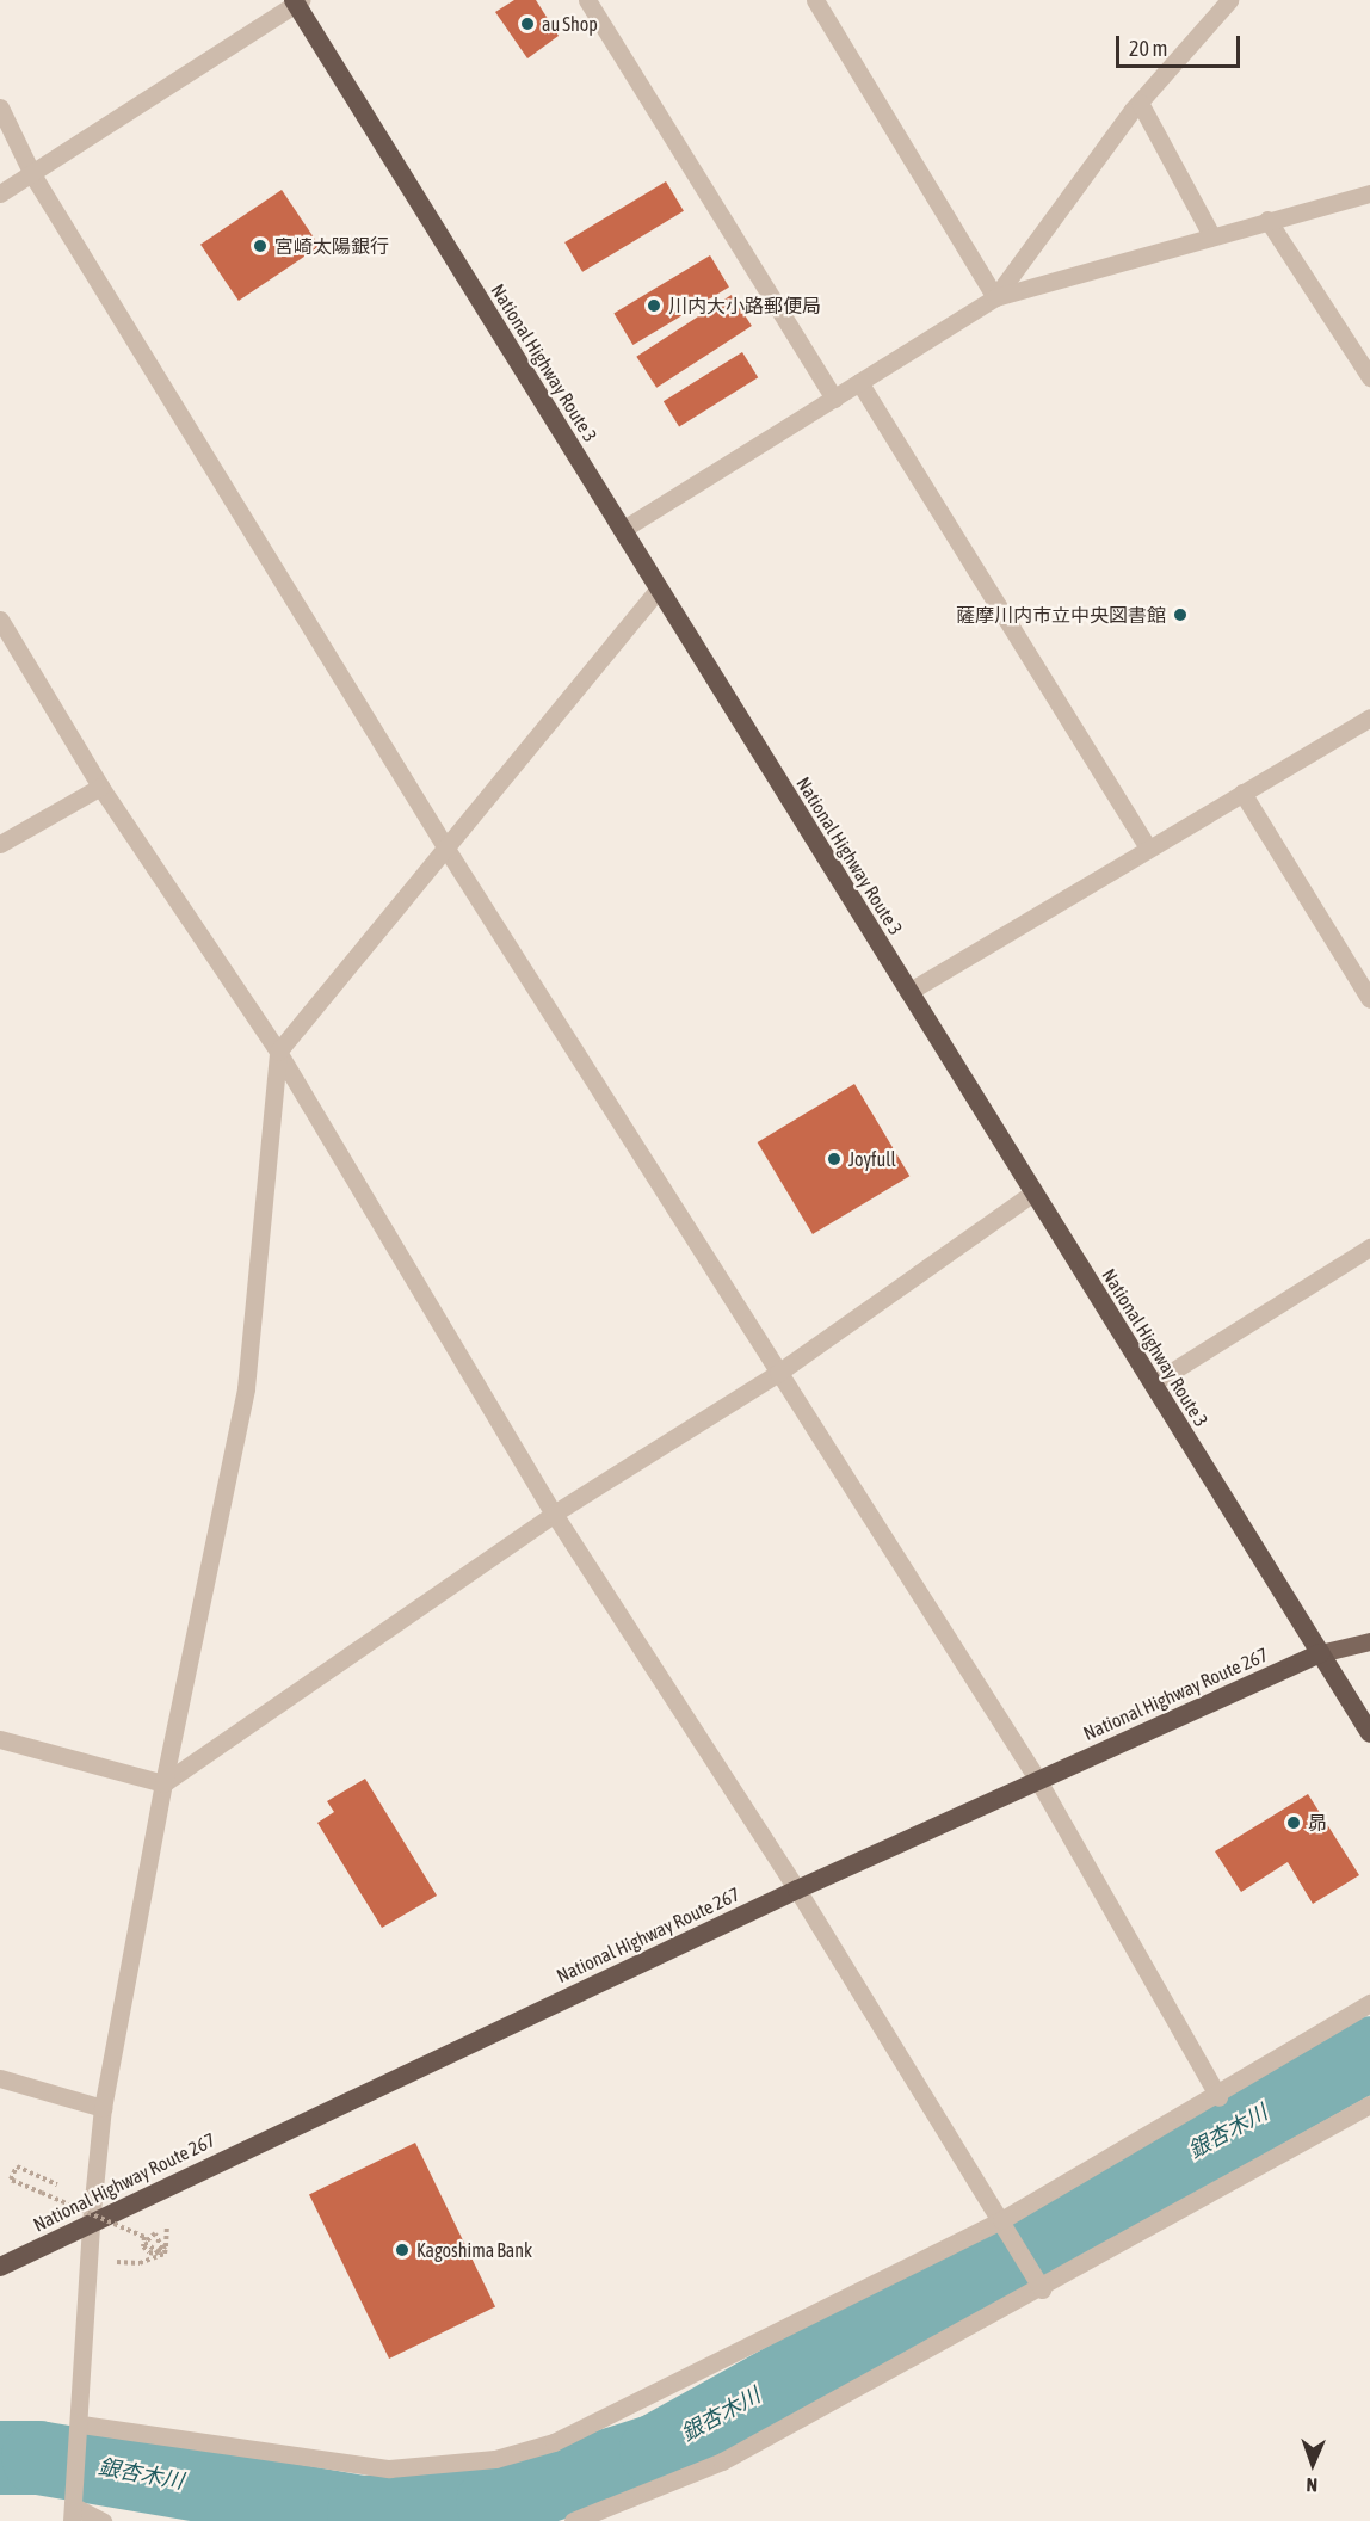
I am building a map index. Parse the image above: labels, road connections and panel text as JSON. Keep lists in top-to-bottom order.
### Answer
{
  "streets": {
    "highway": ["National Highway Route 3", "National Highway Route 267"]
  },
  "crossings": [
    ["National Highway Route 3", "National Highway Route 267"]
  ],
  "water": ["銀杏木川"],
  "places": [
    "au Shop",
    "宮崎太陽銀行",
    "川内大小路郵便局",
    "薩摩川内市立中央図書館",
    "Joyfull",
    "昴",
    "Kagoshima Bank"
  ],
  "scale_bar": "20 m",
  "north": "bottom"
}
